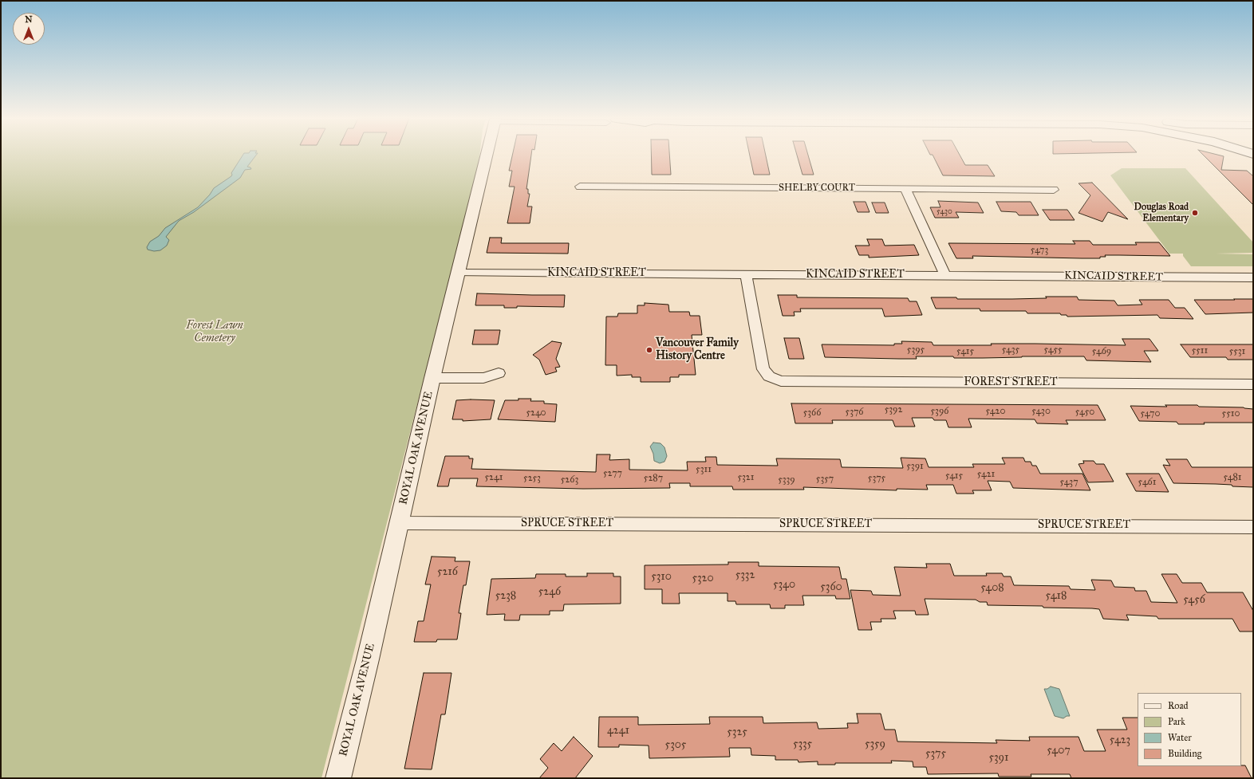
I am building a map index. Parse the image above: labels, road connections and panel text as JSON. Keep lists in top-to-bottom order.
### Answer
{
  "streets": {
    "street": [
      "SHELBY COURT",
      "KINCAID STREET",
      "FOREST STREET",
      "ROYAL OAK AVENUE",
      "SPRUCE STREET"
    ]
  },
  "crossings": [
    ["KINCAID STREET", "FOREST STREET"],
    ["KINCAID STREET", "ROYAL OAK AVENUE"],
    ["ROYAL OAK AVENUE", "SPRUCE STREET"]
  ],
  "parks": ["Forest Lawn Cemetery"],
  "places": ["Douglas Road Elementary", "Vancouver Family History Centre"],
  "house_numbers": [
    "5430",
    "5473",
    "5395",
    "5435",
    "5455",
    "5511",
    "5415",
    "5469",
    "5531",
    "5392",
    "5396",
    "5420",
    "5430",
    "5376",
    "5450",
    "5240",
    "5366",
    "5470",
    "5510",
    "5391",
    "5311",
    "5277",
    "5421",
    "5415",
    "5241",
    "5321",
    "5481",
    "5253",
    "5287",
    "5375",
    "5357",
    "5263",
    "5339",
    "5437",
    "5461",
    "5216",
    "5332",
    "5310",
    "5320",
    "5340",
    "5360",
    "5408",
    "5246",
    "5238",
    "5418",
    "5456",
    "4241",
    "5325",
    "5423",
    "5335",
    "5359",
    "5305",
    "5407",
    "5375",
    "5391"
  ],
  "legend": [
    "Road",
    "Park",
    "Water",
    "Building"
  ],
  "north": "top"
}
